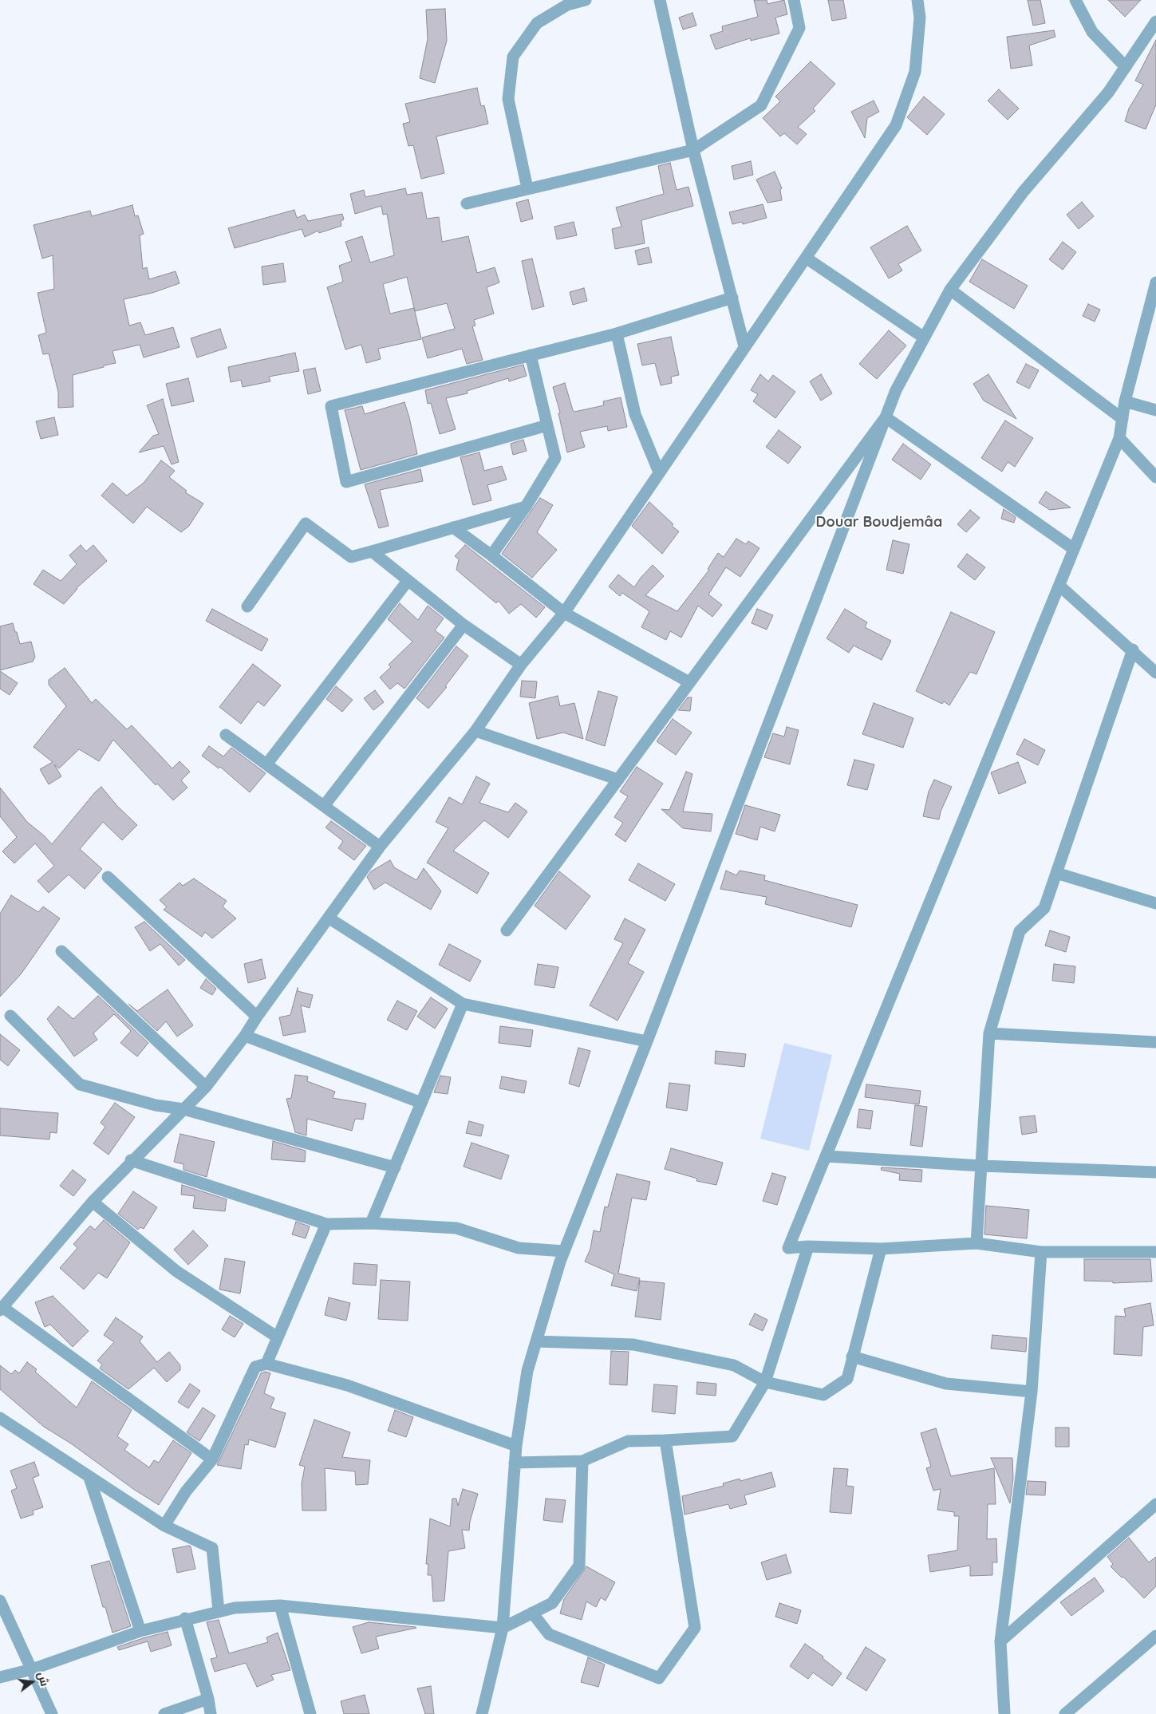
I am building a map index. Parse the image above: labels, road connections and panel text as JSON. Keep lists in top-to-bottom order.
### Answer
{
  "districts": ["Douar Boudjemâa"],
  "north": "right"
}
